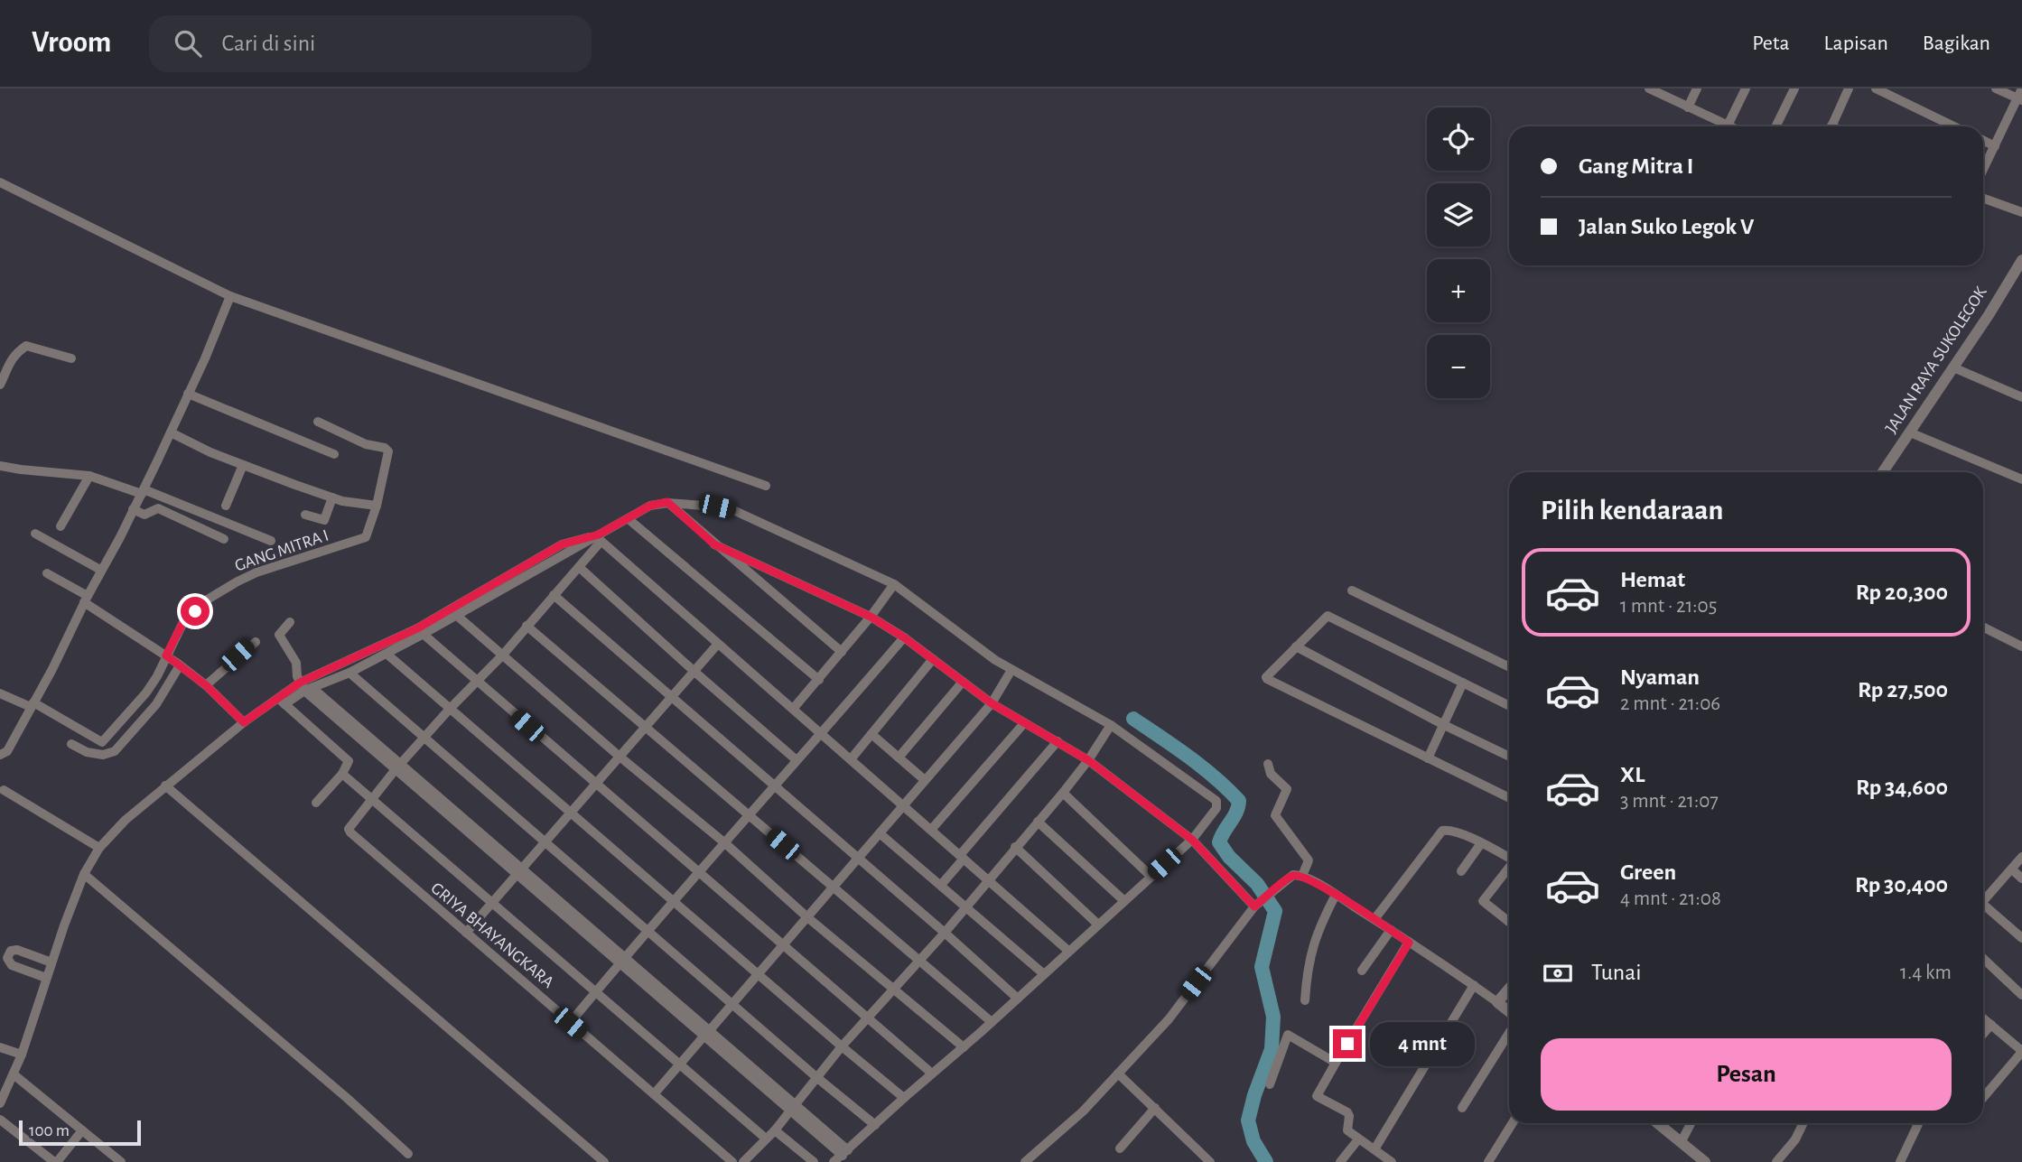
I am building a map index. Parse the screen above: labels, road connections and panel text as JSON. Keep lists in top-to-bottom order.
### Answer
{
  "streets": {
    "street": ["JALAN RAYA SUKOLEGOK", "GANG MITRA I", "GRIYA BHAYANGKARA"]
  },
  "scale_bar": "100 m",
  "page": {
    "header": "Vroom",
    "search": "Cari di sini",
    "nav": ["Peta", "Lapisan", "Bagikan"],
    "map_buttons": ["+", "−"],
    "banner": ["Gang Mitra I", "Jalan Suko Legok V"],
    "heading": "Pilih kendaraan",
    "list": [
      {
        "name": "Hemat",
        "note": "1 mnt · 21:05",
        "value": "Rp 20,300"
      },
      {
        "name": "Nyaman",
        "note": "2 mnt · 21:06",
        "value": "Rp 27,500"
      },
      {
        "name": "XL",
        "note": "3 mnt · 21:07",
        "value": "Rp 34,600"
      },
      {
        "name": "Green",
        "note": "4 mnt · 21:08",
        "value": "Rp 30,400"
      }
    ],
    "pay": ["Tunai", "1.4 km"],
    "bubble": "4 mnt",
    "buttons": "Pesan",
    "scale": "100 m"
  }
}
